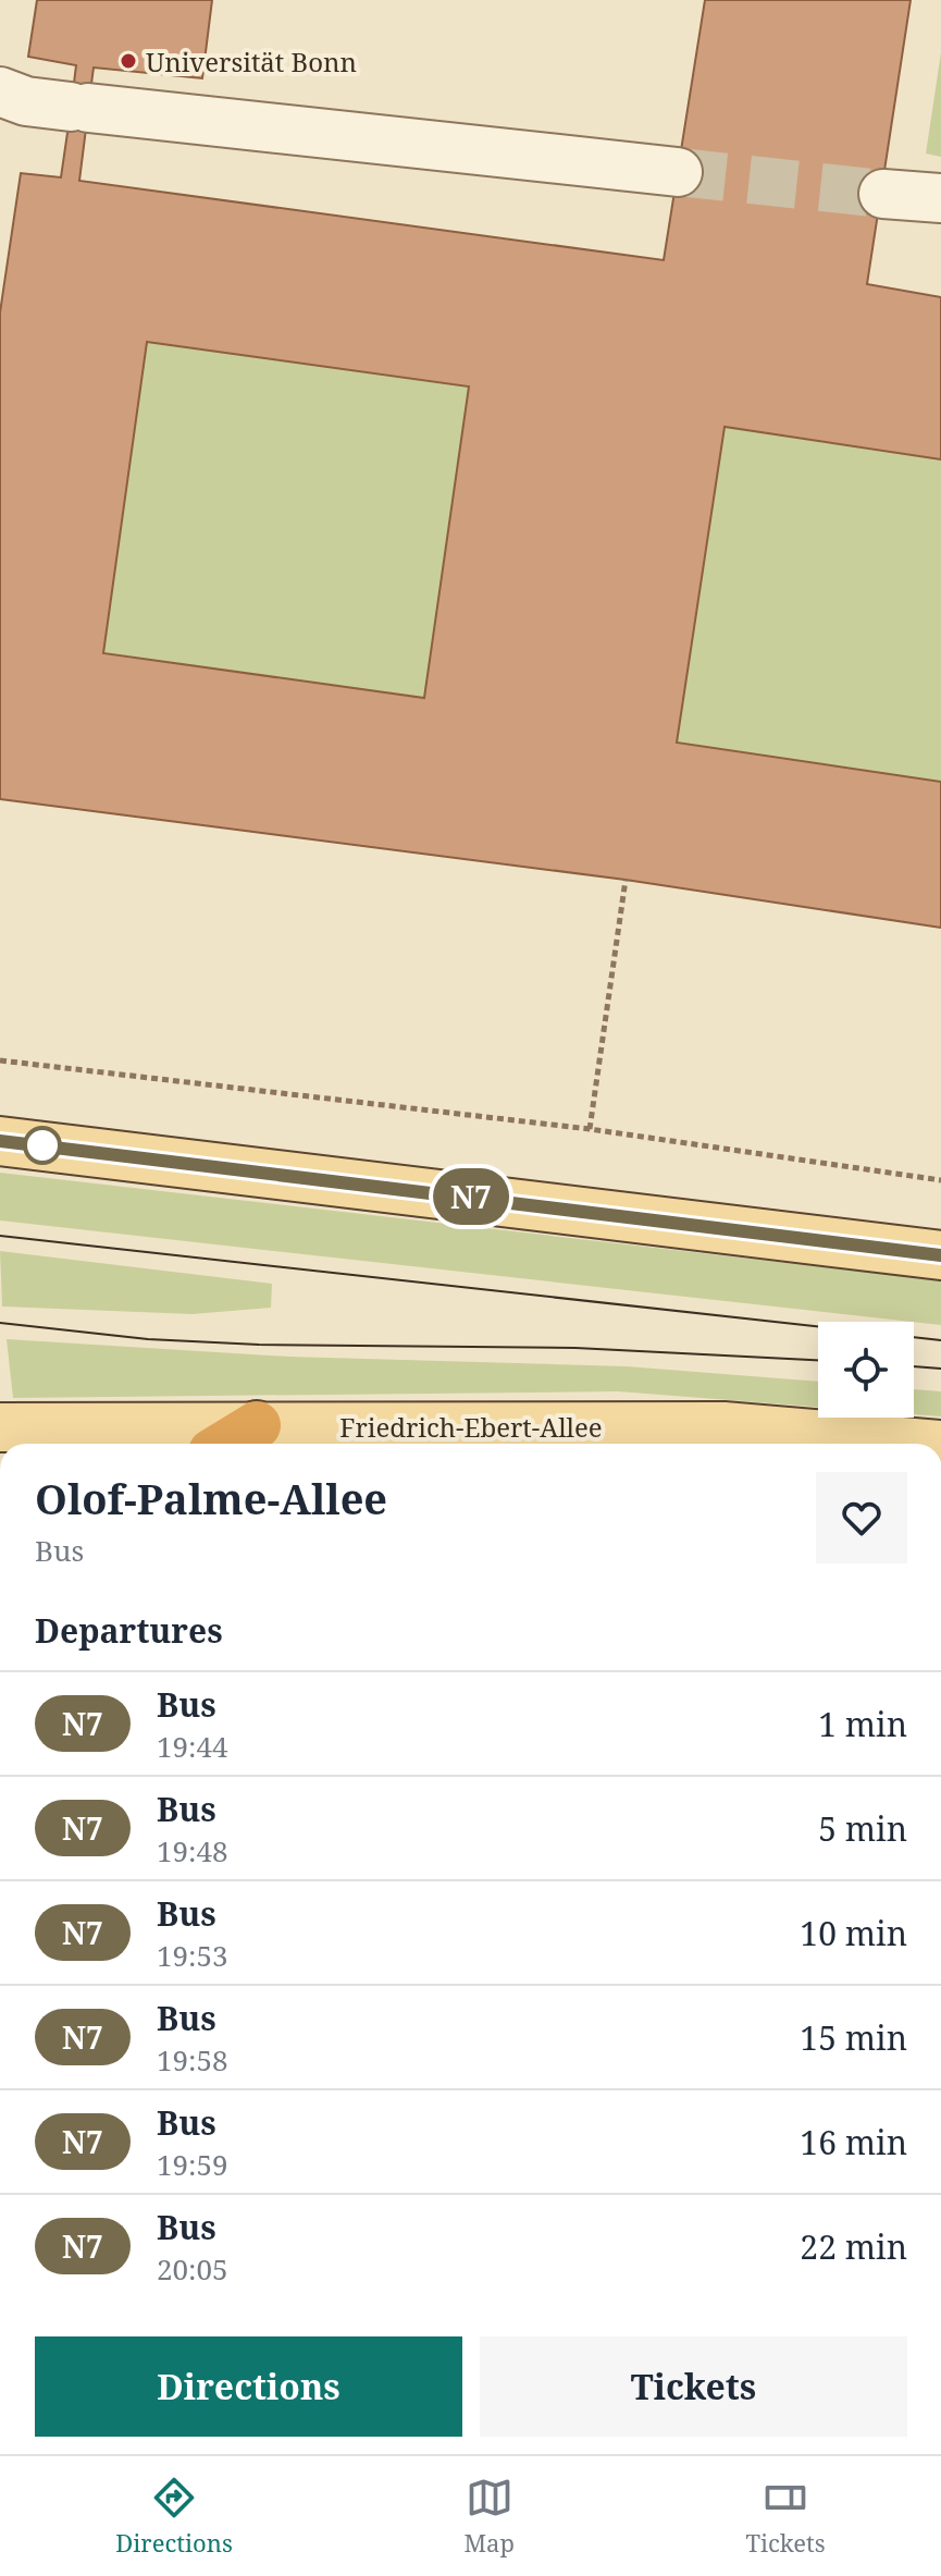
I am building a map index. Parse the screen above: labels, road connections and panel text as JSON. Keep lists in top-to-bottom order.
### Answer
{
  "streets": {
    "main road": ["Friedrich-Ebert-Allee"]
  },
  "places": ["Universität Bonn"],
  "lines": ["bus line N7"],
  "page": {
    "on_map": "N7",
    "heading": [
      ["Olof-Palme-Allee", "Bus"],
      "Departures"
    ],
    "list": [
      {
        "mark": "N7",
        "name": "Bus",
        "note": "19:44",
        "value": "1 min"
      },
      {
        "mark": "N7",
        "name": "Bus",
        "note": "19:48",
        "value": "5 min"
      },
      {
        "mark": "N7",
        "name": "Bus",
        "note": "19:53",
        "value": "10 min"
      },
      {
        "mark": "N7",
        "name": "Bus",
        "note": "19:58",
        "value": "15 min"
      },
      {
        "mark": "N7",
        "name": "Bus",
        "note": "19:59",
        "value": "16 min"
      },
      {
        "mark": "N7",
        "name": "Bus",
        "note": "20:05",
        "value": "22 min"
      }
    ],
    "buttons": ["Directions", "Tickets"],
    "tabs": ["Directions", "Map", "Tickets"]
  }
}
